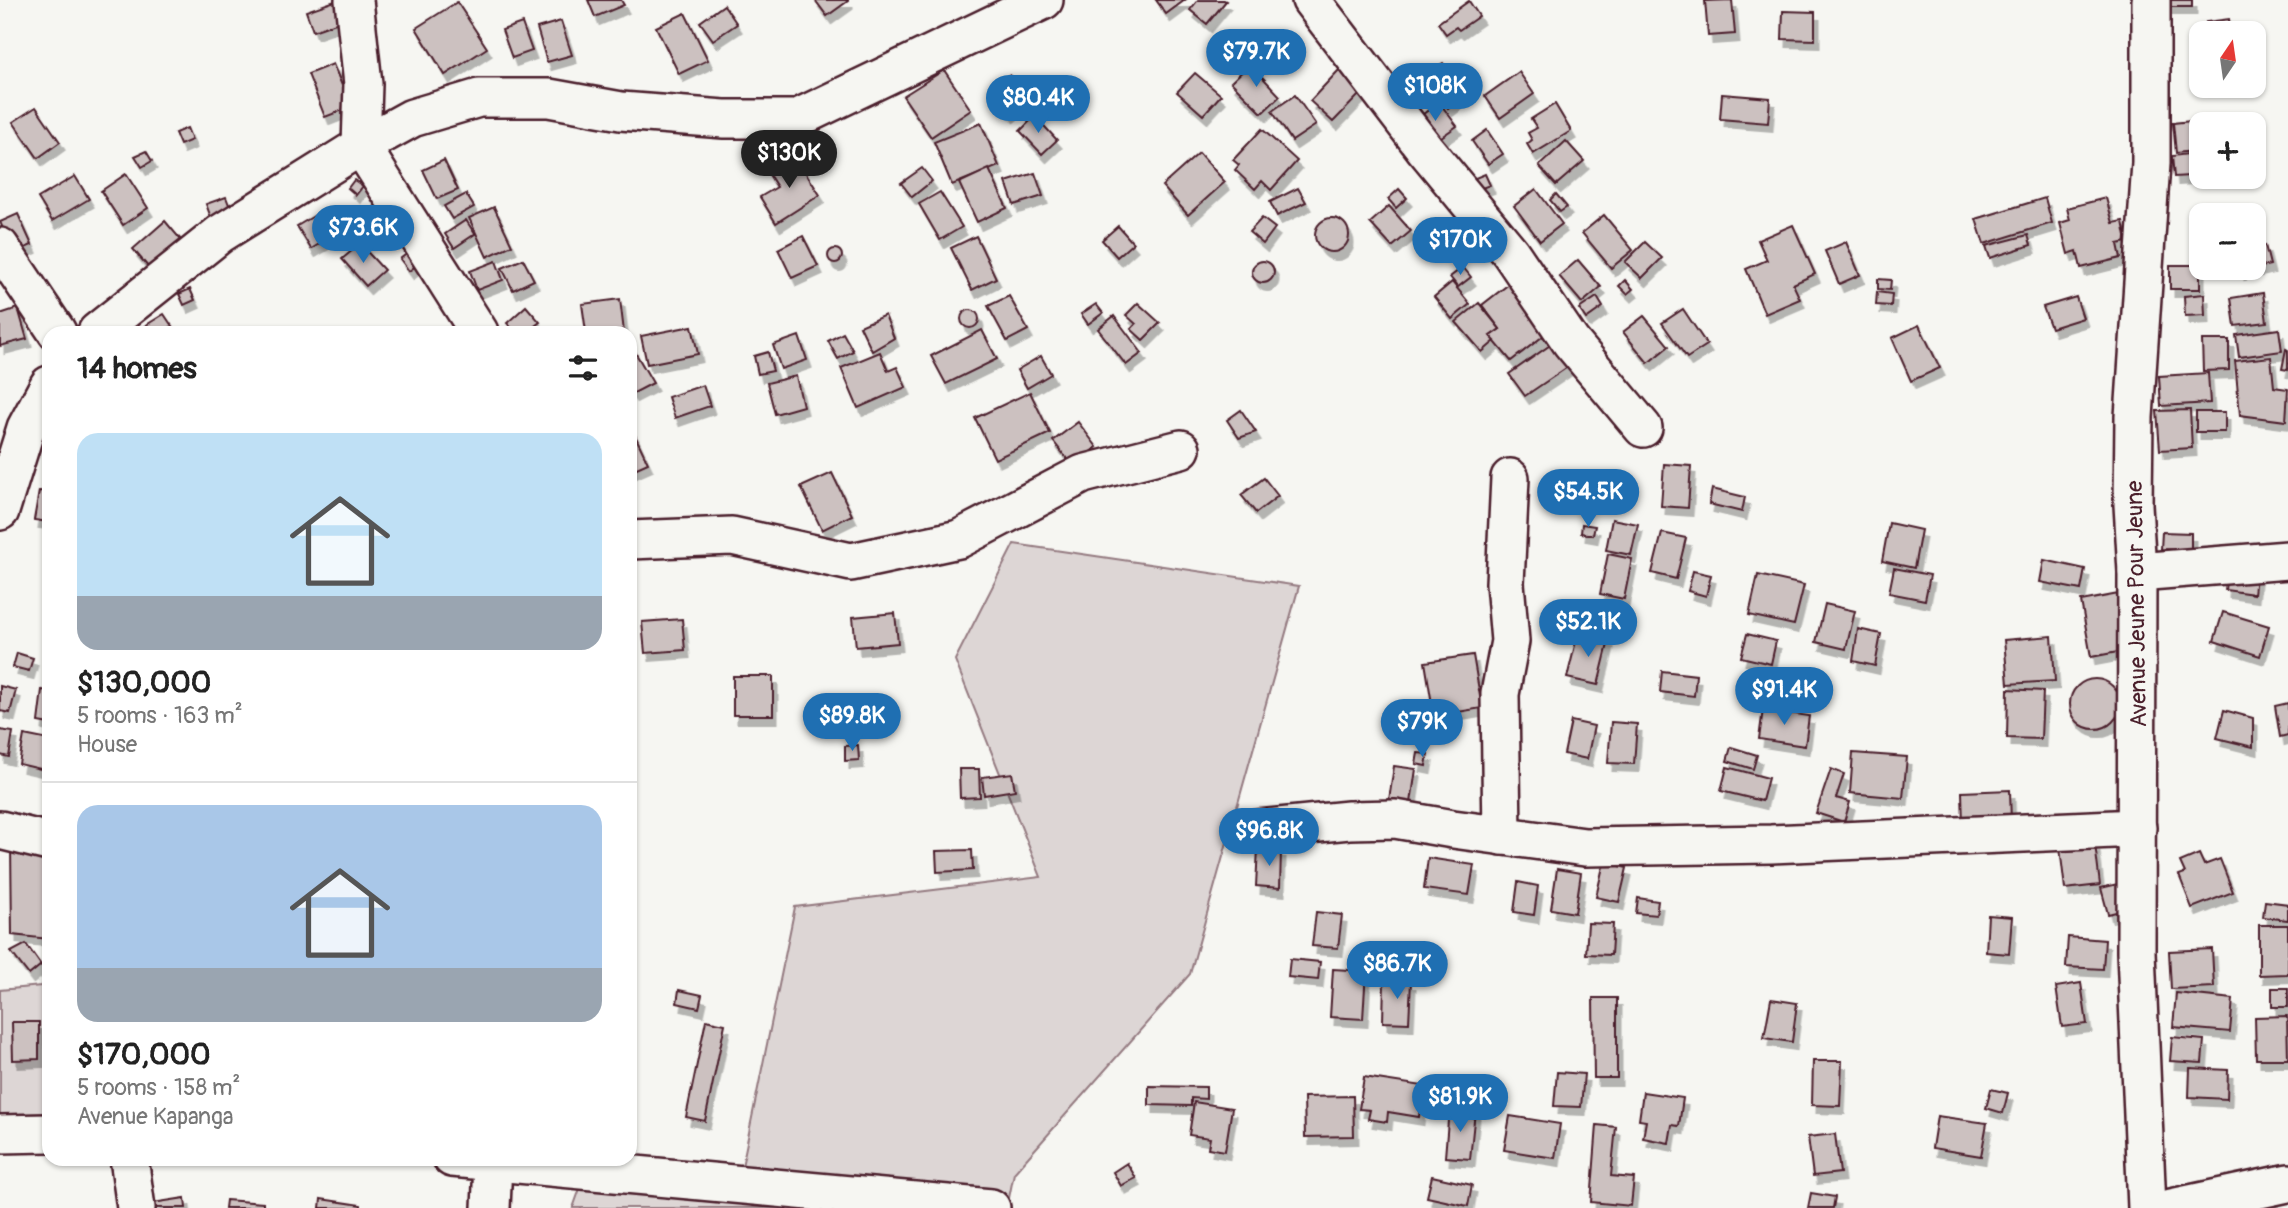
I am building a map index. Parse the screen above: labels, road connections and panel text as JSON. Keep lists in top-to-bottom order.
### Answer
{
  "streets": {
    "street": ["Avenue Jeune Pour Jeune"]
  },
  "north": "top",
  "page": {
    "map_buttons": ["+", "−"],
    "price": [
      "$79.7K",
      "$108K",
      "$80.4K",
      "$130K",
      "$73.6K",
      "$170K",
      "$54.5K",
      "$52.1K",
      "$91.4K",
      "$89.8K",
      "$79K",
      "$96.8K",
      "$86.7K",
      "$81.9K"
    ],
    "heading": "14 homes",
    "list": [
      {
        "name": "$130,000",
        "note": "5 rooms · 163 m² · House"
      },
      {
        "name": "$170,000",
        "note": "5 rooms · 158 m² · Avenue Kapanga"
      }
    ]
  }
}
